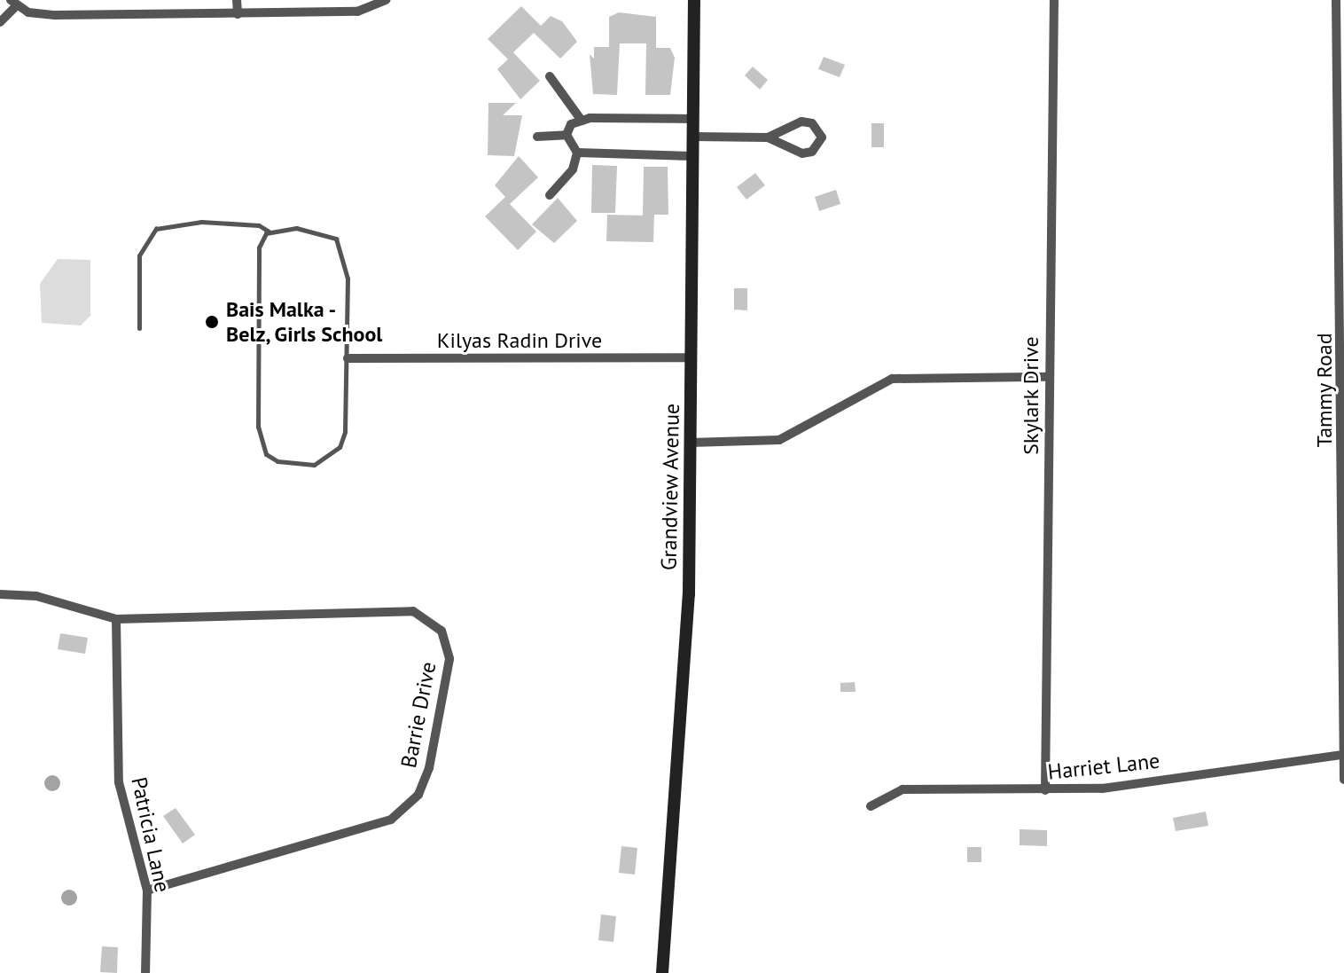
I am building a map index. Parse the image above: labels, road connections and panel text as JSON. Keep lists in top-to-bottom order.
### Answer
{
  "streets": {
    "street": [
      "Kilyas Radin Drive",
      "Tammy Road",
      "Skylark Drive",
      "Grandview Avenue",
      "Barrie Drive",
      "Harriet Lane",
      "Patricia Lane"
    ]
  },
  "crossings": [
    ["Kilyas Radin Drive", "Grandview Avenue"],
    ["Tammy Road", "Harriet Lane"],
    ["Skylark Drive", "Harriet Lane"],
    ["Barrie Drive", "Patricia Lane"]
  ],
  "places": ["Bais Malka - Belz, Girls School"]
}
